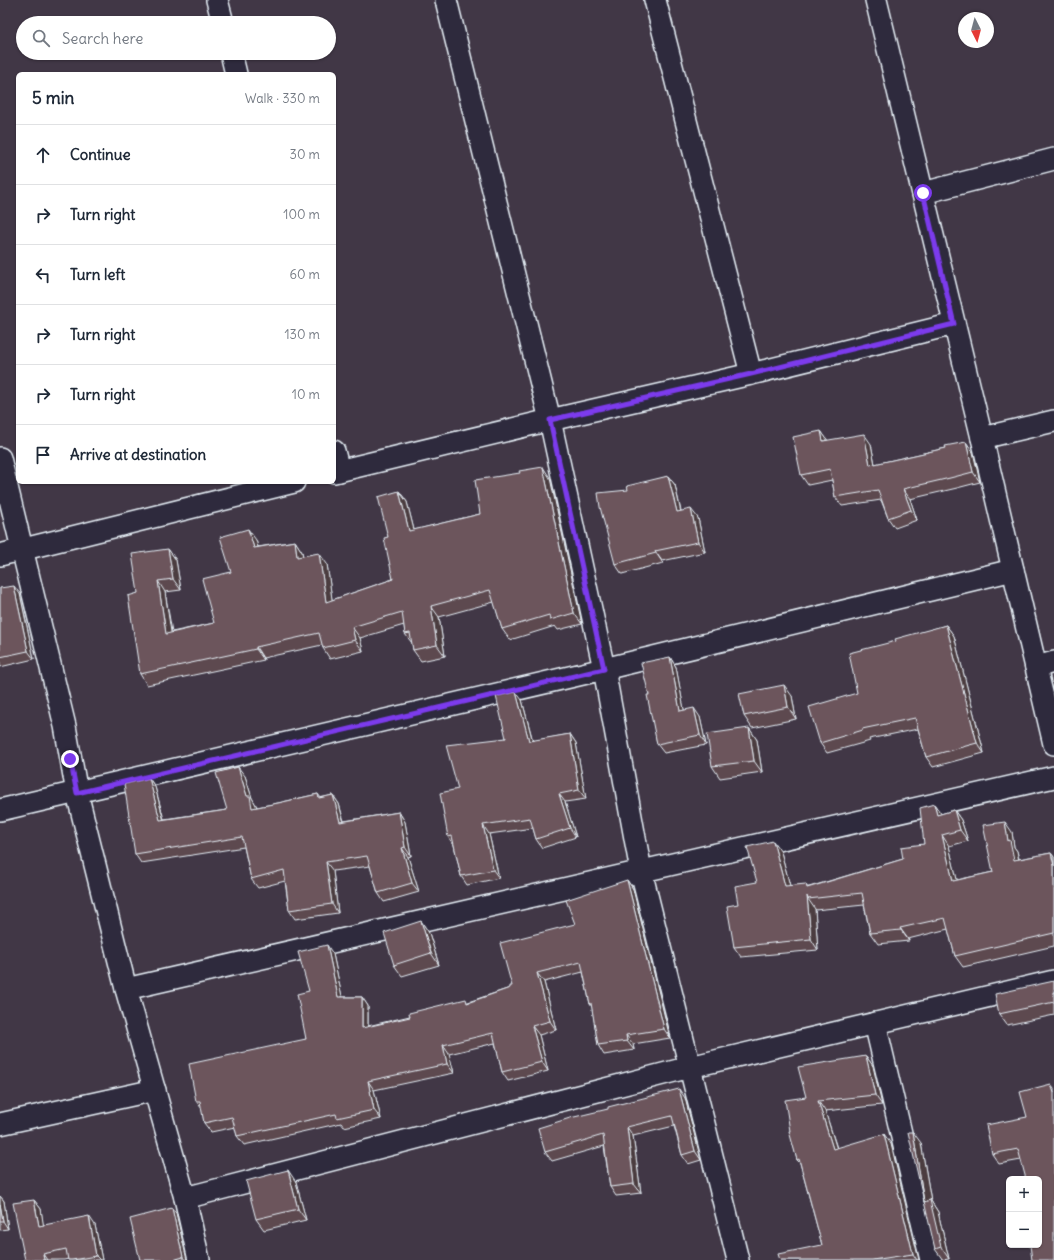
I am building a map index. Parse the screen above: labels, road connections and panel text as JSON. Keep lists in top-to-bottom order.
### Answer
{
  "north": "bottom",
  "page": {
    "search": "Search here",
    "heading": ["5 min", "Walk · 330 m"],
    "list": [
      ["Continue", "30 m"],
      ["Turn right", "100 m"],
      ["Turn left", "60 m"],
      ["Turn right", "130 m"],
      ["Turn right", "10 m"],
      "Arrive at destination"
    ],
    "map_buttons": ["+", "−"]
  }
}
